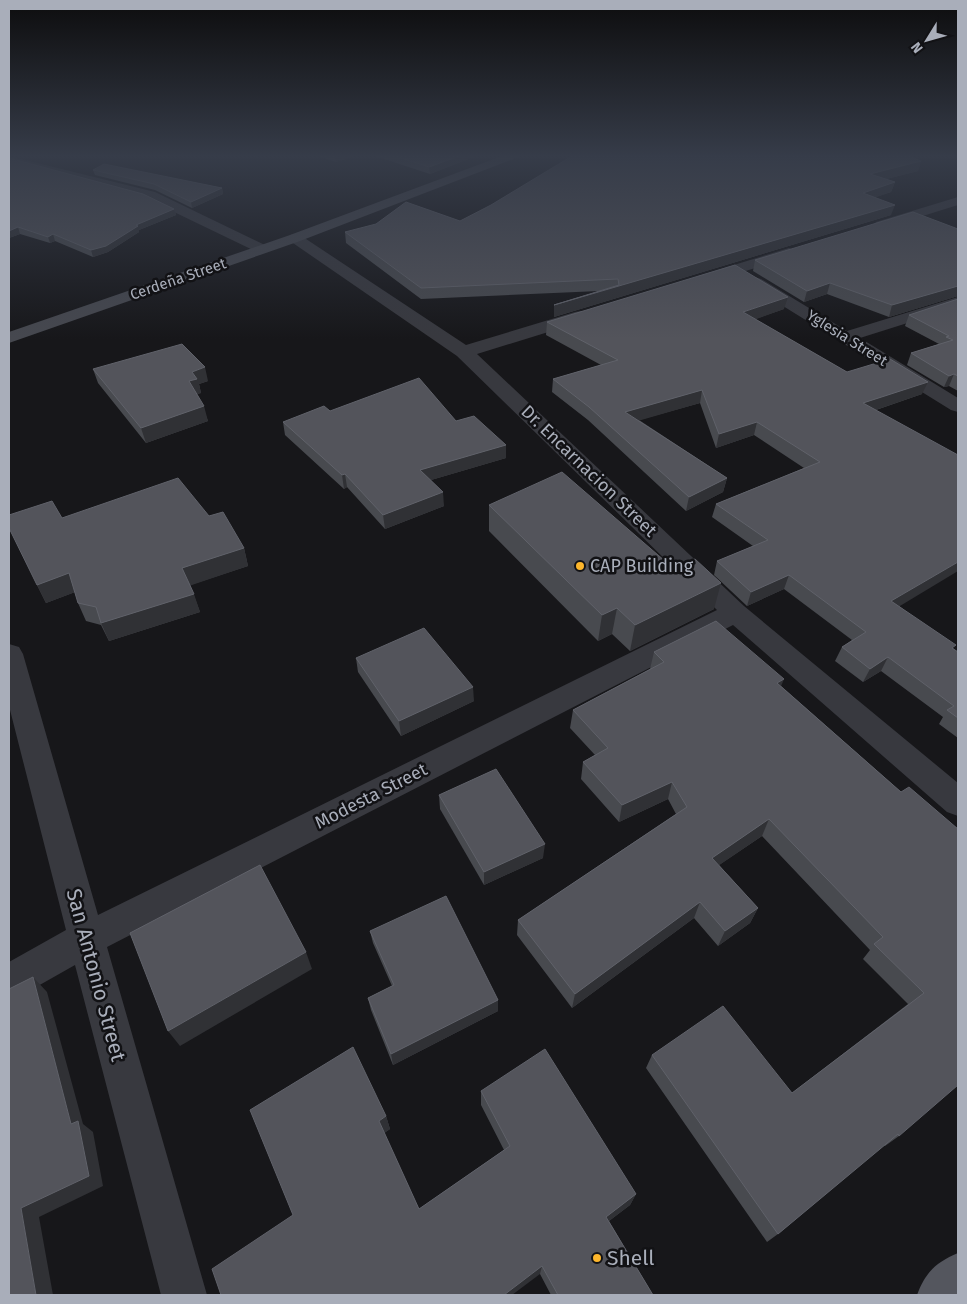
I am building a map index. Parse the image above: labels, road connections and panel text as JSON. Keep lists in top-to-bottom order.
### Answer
{
  "streets": {
    "main road": ["Cerdeña Street"],
    "street": [
      "Yglesia Street",
      "Dr. Encarnacion Street",
      "Modesta Street",
      "San Antonio Street"
    ]
  },
  "crossings": [
    ["Cerdeña Street", "Dr. Encarnacion Street"],
    ["Dr. Encarnacion Street", "Modesta Street"],
    ["Modesta Street", "San Antonio Street"]
  ],
  "places": ["CAP Building", "Shell"],
  "north": "bottom left"
}
